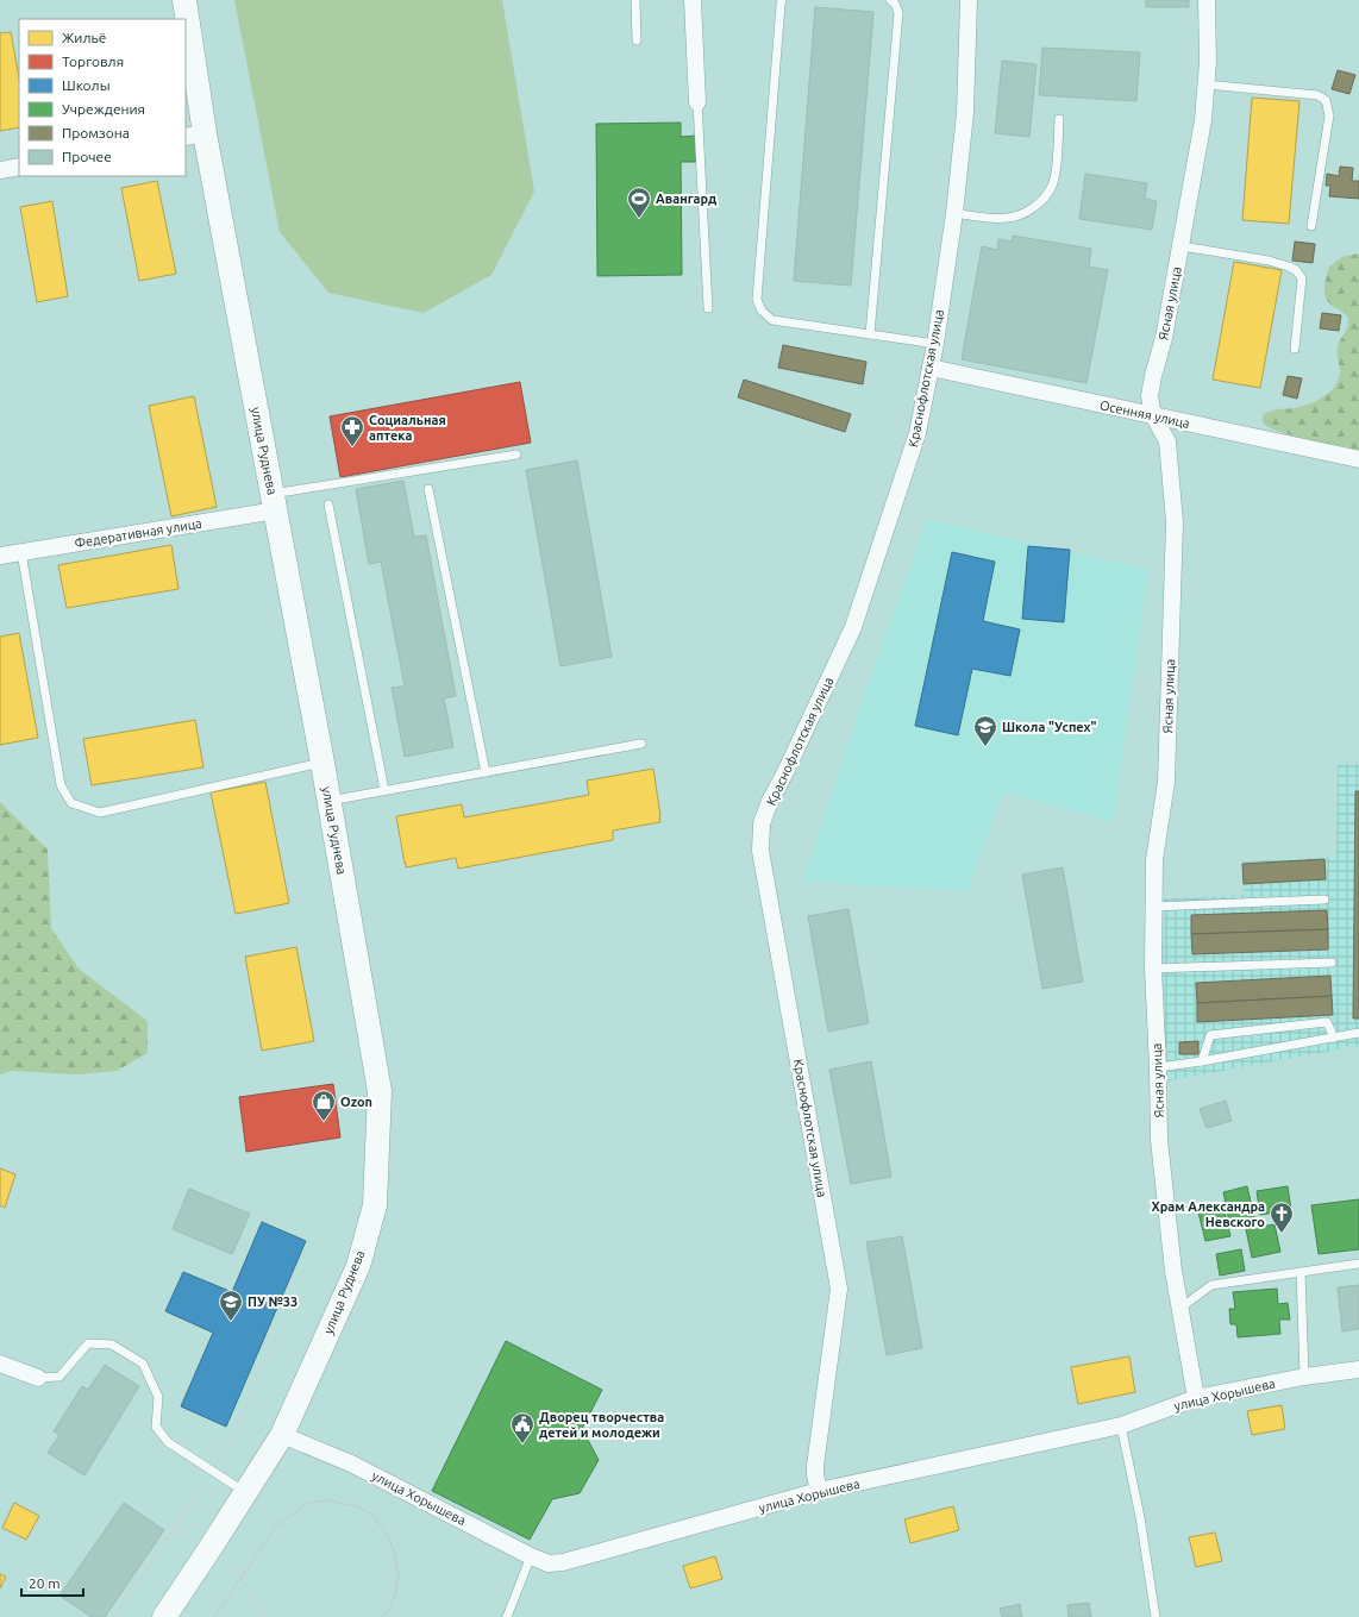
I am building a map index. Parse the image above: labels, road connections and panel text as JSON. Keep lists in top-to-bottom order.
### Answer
{
  "streets": {
    "main road": ["улица Руднева"],
    "street": [
      "Ясная улица",
      "Краснофлотская улица",
      "Осенняя улица",
      "Федеративная улица",
      "улица Хорышева"
    ]
  },
  "crossings": [
    ["Ясная улица", "Осенняя улица"],
    ["Ясная улица", "улица Хорышева"],
    ["Краснофлотская улица", "Осенняя улица"],
    ["Краснофлотская улица", "улица Хорышева"],
    ["улица Руднева", "Федеративная улица"],
    ["улица Руднева", "улица Хорышева"]
  ],
  "places": {
    "sports": ["Авангард"],
    "pharmacy": ["Социальная аптека"],
    "school or university": ["Школа \"Успех\"", "ПУ №33"],
    "shop": ["Ozon"],
    "church": ["Храм Александра Невского"],
    "public building": ["Дворец творчества детей и молодежи"]
  },
  "legend": [
    "Жильё",
    "Торговля",
    "Школы",
    "Учреждения",
    "Промзона",
    "Прочее"
  ],
  "scale_bar": "20 m"
}
